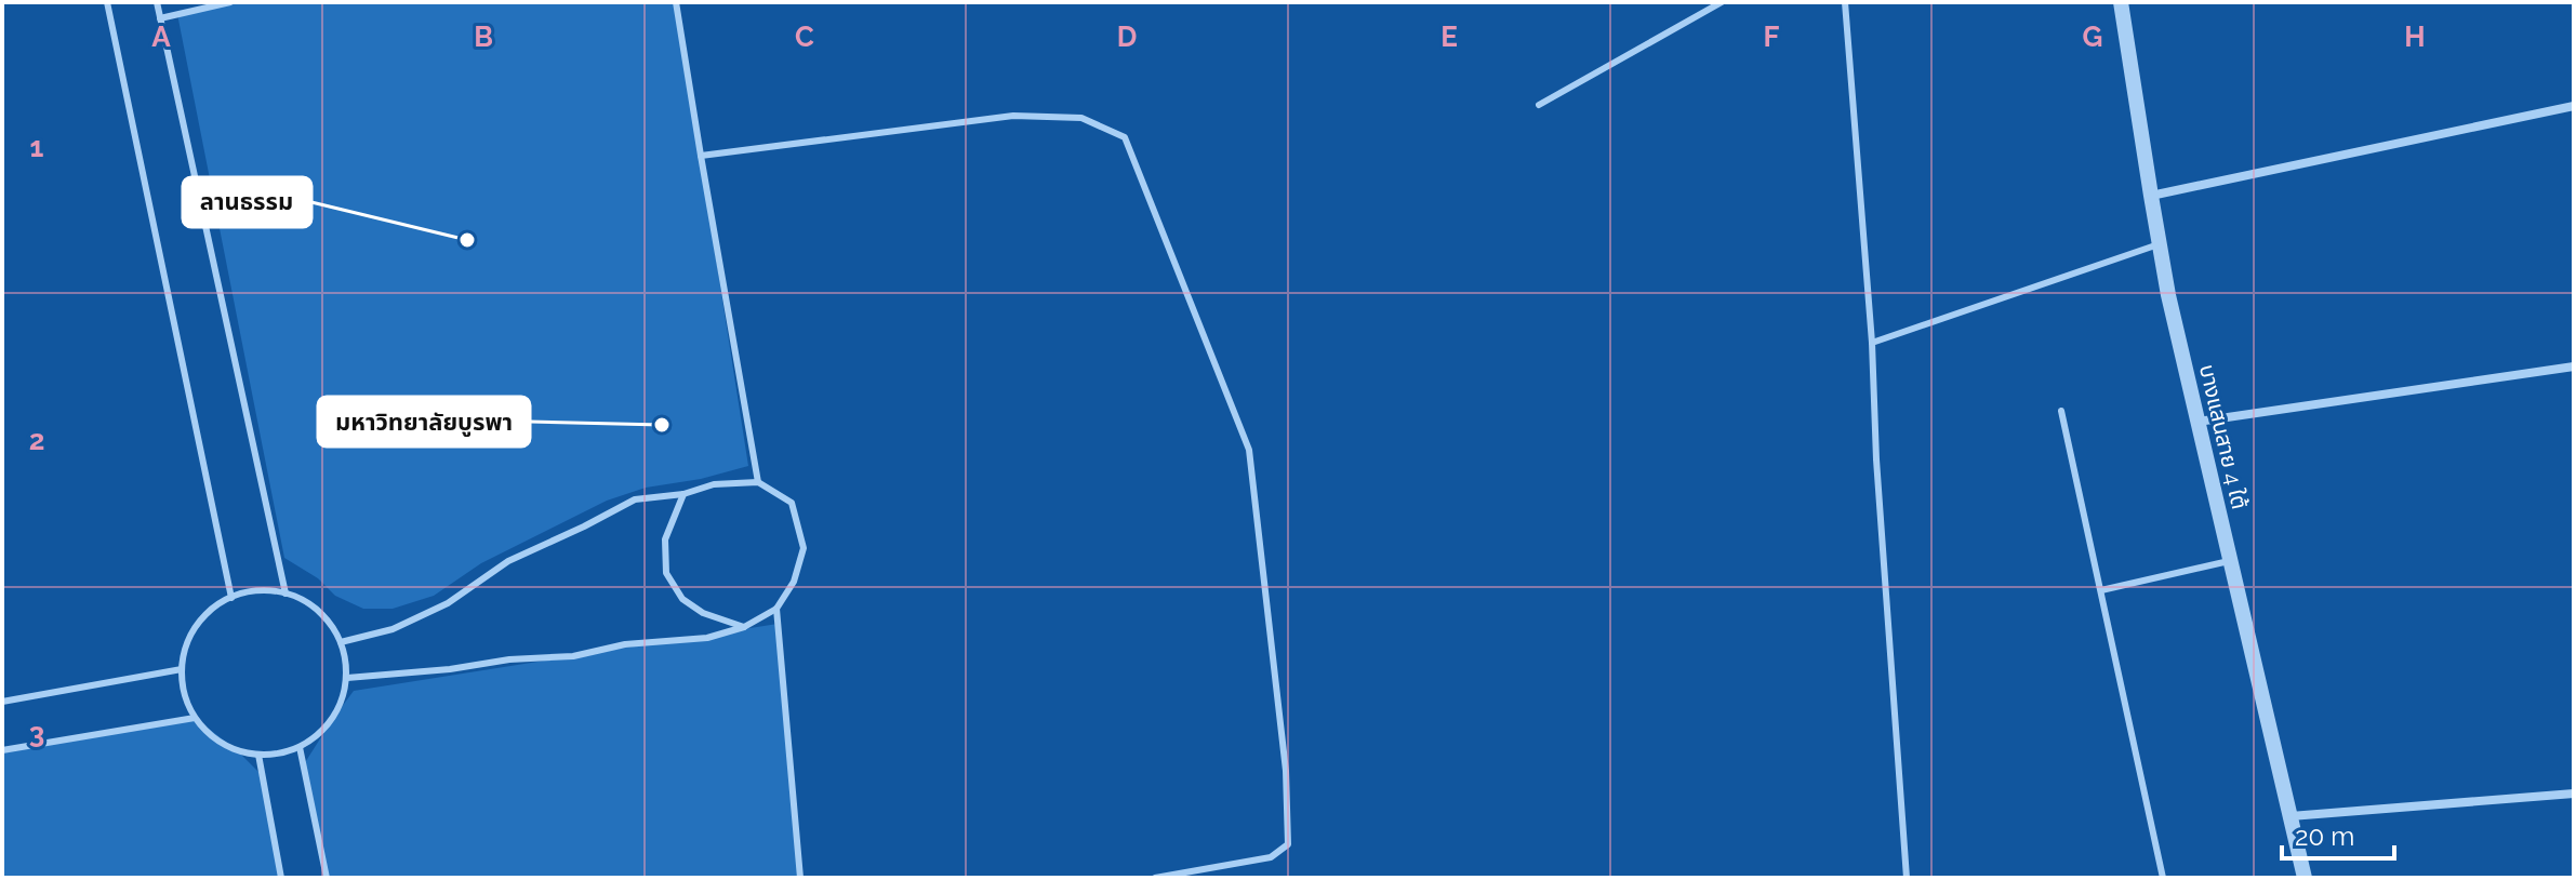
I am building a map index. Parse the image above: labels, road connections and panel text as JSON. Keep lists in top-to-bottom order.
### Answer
{
  "streets": {
    "street": ["บางแสนสาย 4 ใต้"]
  },
  "places": ["ลานธรรม", "มหาวิทยาลัยบูรพา"],
  "scale_bar": "20 m",
  "grid": {
    "columns": [
      "A",
      "B",
      "C",
      "D",
      "E",
      "F",
      "G",
      "H"
    ],
    "rows": ["1", "2", "3"]
  }
}
